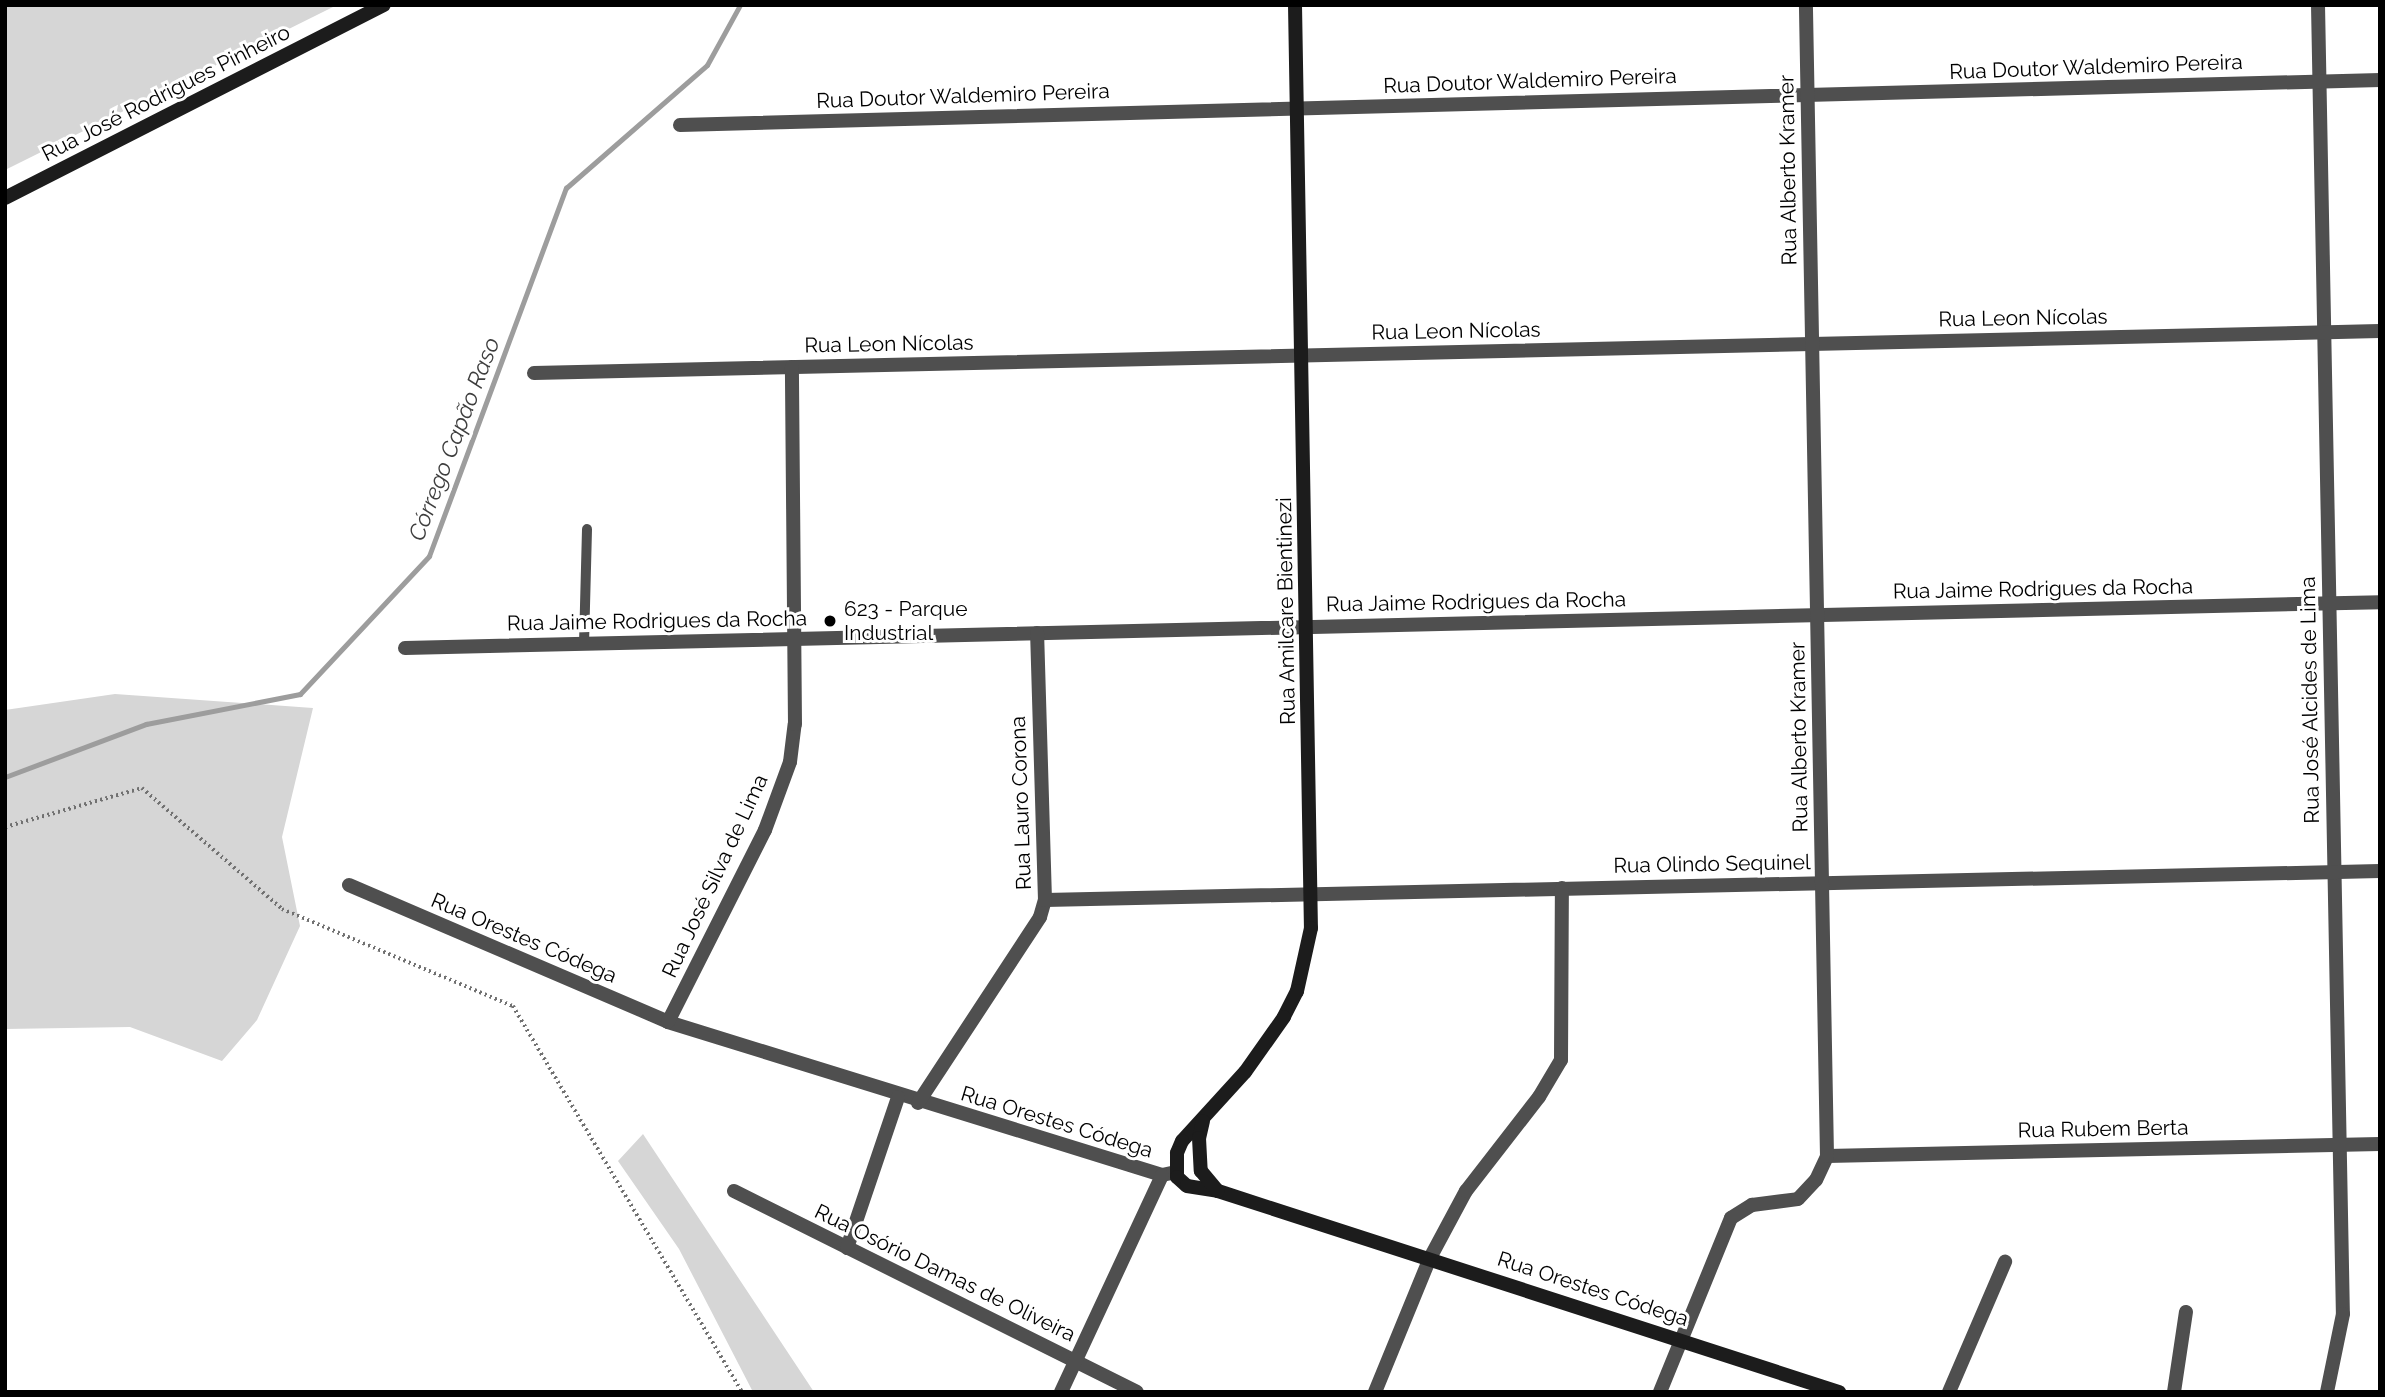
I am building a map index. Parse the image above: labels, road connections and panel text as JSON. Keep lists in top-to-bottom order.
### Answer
{
  "streets": {
    "main road": ["Rua José Rodrigues Pinheiro", "Rua Amilcare Bientinezi", "Rua Orestes Códega"],
    "street": [
      "Rua Doutor Waldemiro Pereira",
      "Rua Alberto Kramer",
      "Rua Leon Nícolas",
      "Rua Jaime Rodrigues da Rocha",
      "Rua José Alcides de Lima",
      "Rua Lauro Corona",
      "Rua Olindo Sequinel",
      "Rua José Silva de Lima",
      "Rua Rubem Berta",
      "Rua Osório Damas de Oliveira"
    ]
  },
  "crossings": [
    ["Rua Doutor Waldemiro Pereira", "Rua Alberto Kramer"],
    ["Rua Doutor Waldemiro Pereira", "Rua Amilcare Bientinezi"],
    ["Rua Doutor Waldemiro Pereira", "Rua José Alcides de Lima"],
    ["Rua Alberto Kramer", "Rua Leon Nícolas"],
    ["Rua Alberto Kramer", "Rua Jaime Rodrigues da Rocha"],
    ["Rua Alberto Kramer", "Rua Olindo Sequinel"],
    ["Rua Alberto Kramer", "Rua Rubem Berta"],
    ["Rua Leon Nícolas", "Rua Amilcare Bientinezi"],
    ["Rua Leon Nícolas", "Rua José Alcides de Lima"],
    ["Rua Leon Nícolas", "Rua José Silva de Lima"],
    ["Rua Jaime Rodrigues da Rocha", "Rua Amilcare Bientinezi"],
    ["Rua Jaime Rodrigues da Rocha", "Rua José Alcides de Lima"],
    ["Rua Jaime Rodrigues da Rocha", "Rua Lauro Corona"],
    ["Rua Jaime Rodrigues da Rocha", "Rua José Silva de Lima"],
    ["Rua Amilcare Bientinezi", "Rua Olindo Sequinel"],
    ["Rua Amilcare Bientinezi", "Rua Orestes Códega"],
    ["Rua Amilcare Bientinezi", "Rua Osório Damas de Oliveira"],
    ["Rua José Alcides de Lima", "Rua Olindo Sequinel"],
    ["Rua José Alcides de Lima", "Rua Rubem Berta"],
    ["Rua Lauro Corona", "Rua Olindo Sequinel"],
    ["Rua Lauro Corona", "Rua Orestes Códega"],
    ["Rua José Silva de Lima", "Rua Orestes Códega"]
  ],
  "water": ["Córrego Capão Raso"],
  "places": ["623 - Parque Industrial"]
}
